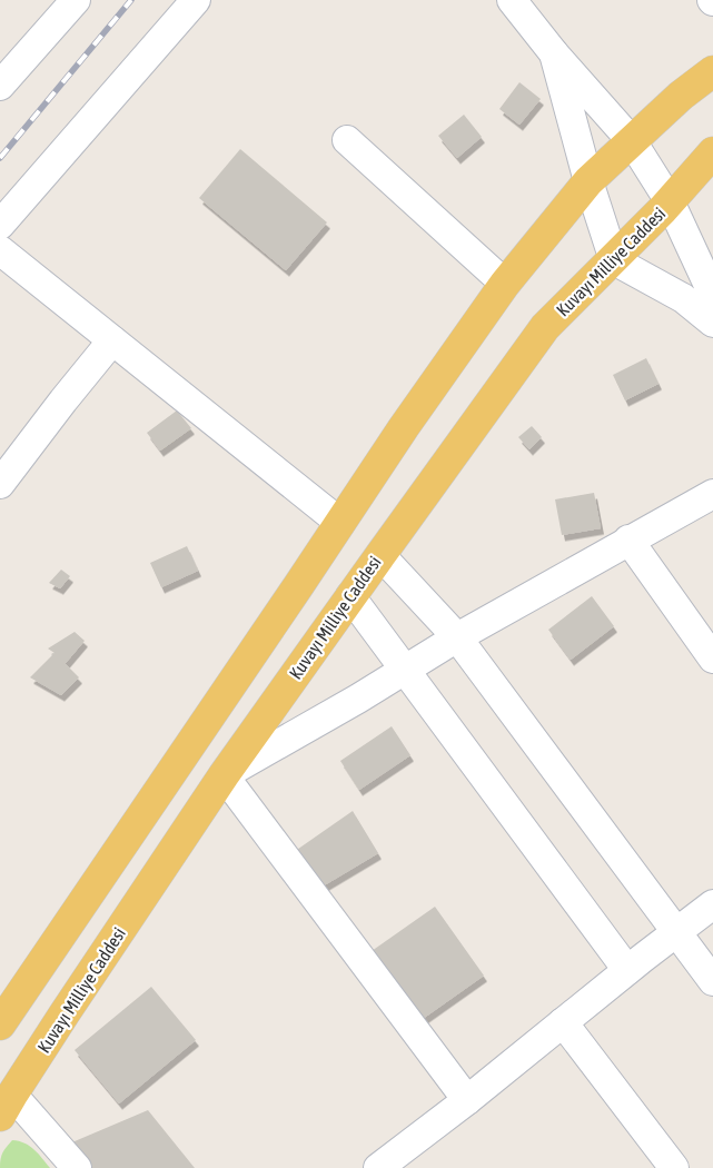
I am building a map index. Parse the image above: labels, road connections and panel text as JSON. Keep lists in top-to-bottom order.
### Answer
{
  "streets": {
    "main road": ["Kuvayı Milliye Caddesi"]
  }
}
